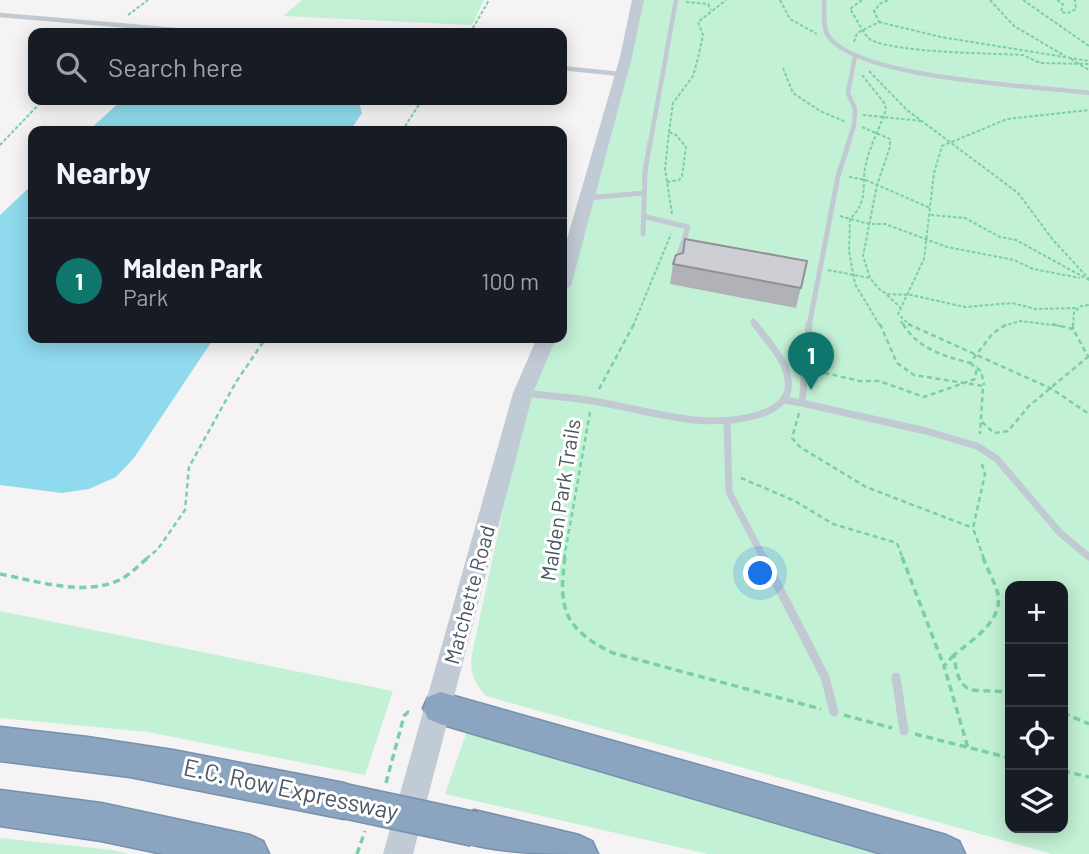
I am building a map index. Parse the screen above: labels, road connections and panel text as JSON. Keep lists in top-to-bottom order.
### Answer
{
  "streets": {
    "highway": ["E.C. Row Expressway"],
    "main road": ["Matchette Road"],
    "path": ["Malden Park Trails"]
  },
  "page": {
    "search": "Search here",
    "heading": "Nearby",
    "list": [
      {
        "mark": "1",
        "name": "Malden Park",
        "note": "Park",
        "value": "100 m"
      }
    ],
    "pins": "1",
    "map_buttons": ["+", "−"]
  }
}
